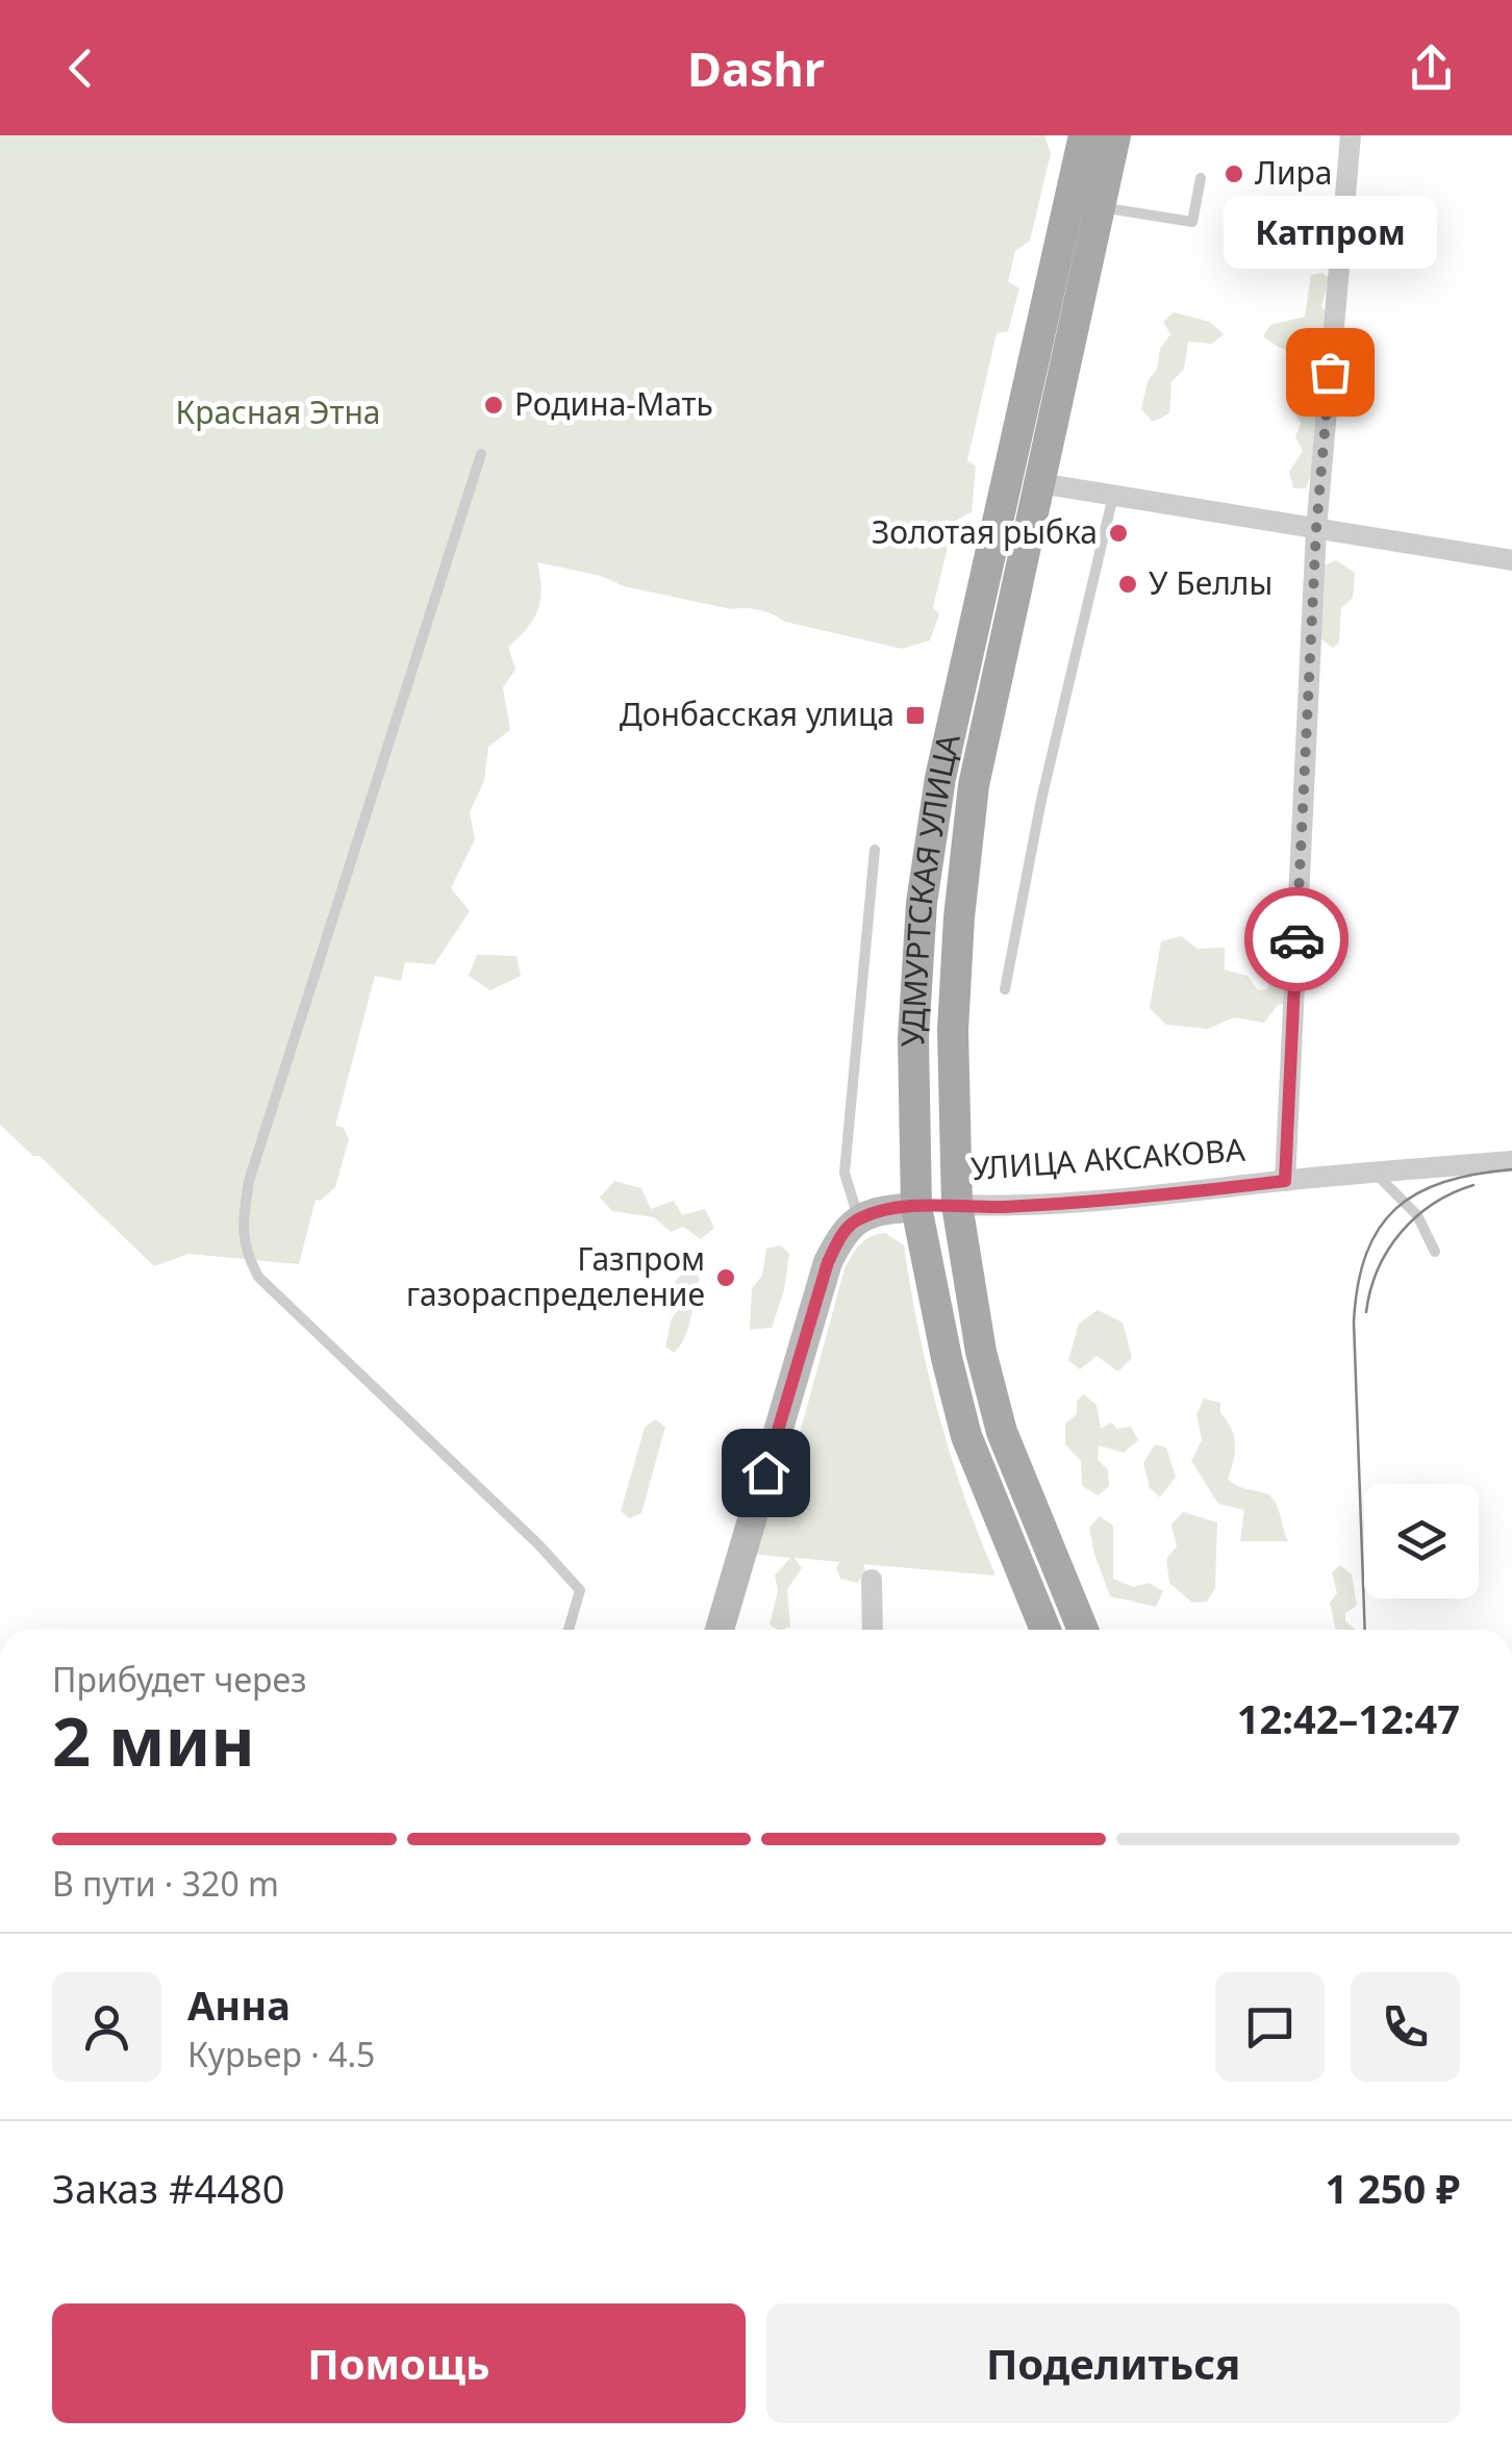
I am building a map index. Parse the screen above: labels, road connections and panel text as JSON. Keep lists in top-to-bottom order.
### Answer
{
  "streets": {
    "main road": ["УДМУРТСКАЯ УЛИЦА"],
    "street": ["УЛИЦА АКСАКОВА"]
  },
  "crossings": [
    ["УДМУРТСКАЯ УЛИЦА", "УЛИЦА АКСАКОВА"]
  ],
  "parks": ["Красная Этна"],
  "places": {
    "other": [
      "Лира",
      "Катпром",
      "Родина-Мать",
      "Золотая рыбка",
      "У Беллы",
      "Газпром газораспределение"
    ],
    "transit": ["Донбасская улица"]
  },
  "page": {
    "header": "Dashr",
    "bubble": "Катпром",
    "heading": ["2 мин", "Прибудет через", "12:42–12:47"],
    "panel": [
      "Анна",
      "Курьер · 4.5",
      "Заказ #4480",
      "1 250 ₽"
    ],
    "bar": "В пути · 320 m",
    "buttons": ["Помощь", "Поделиться"]
  }
}
